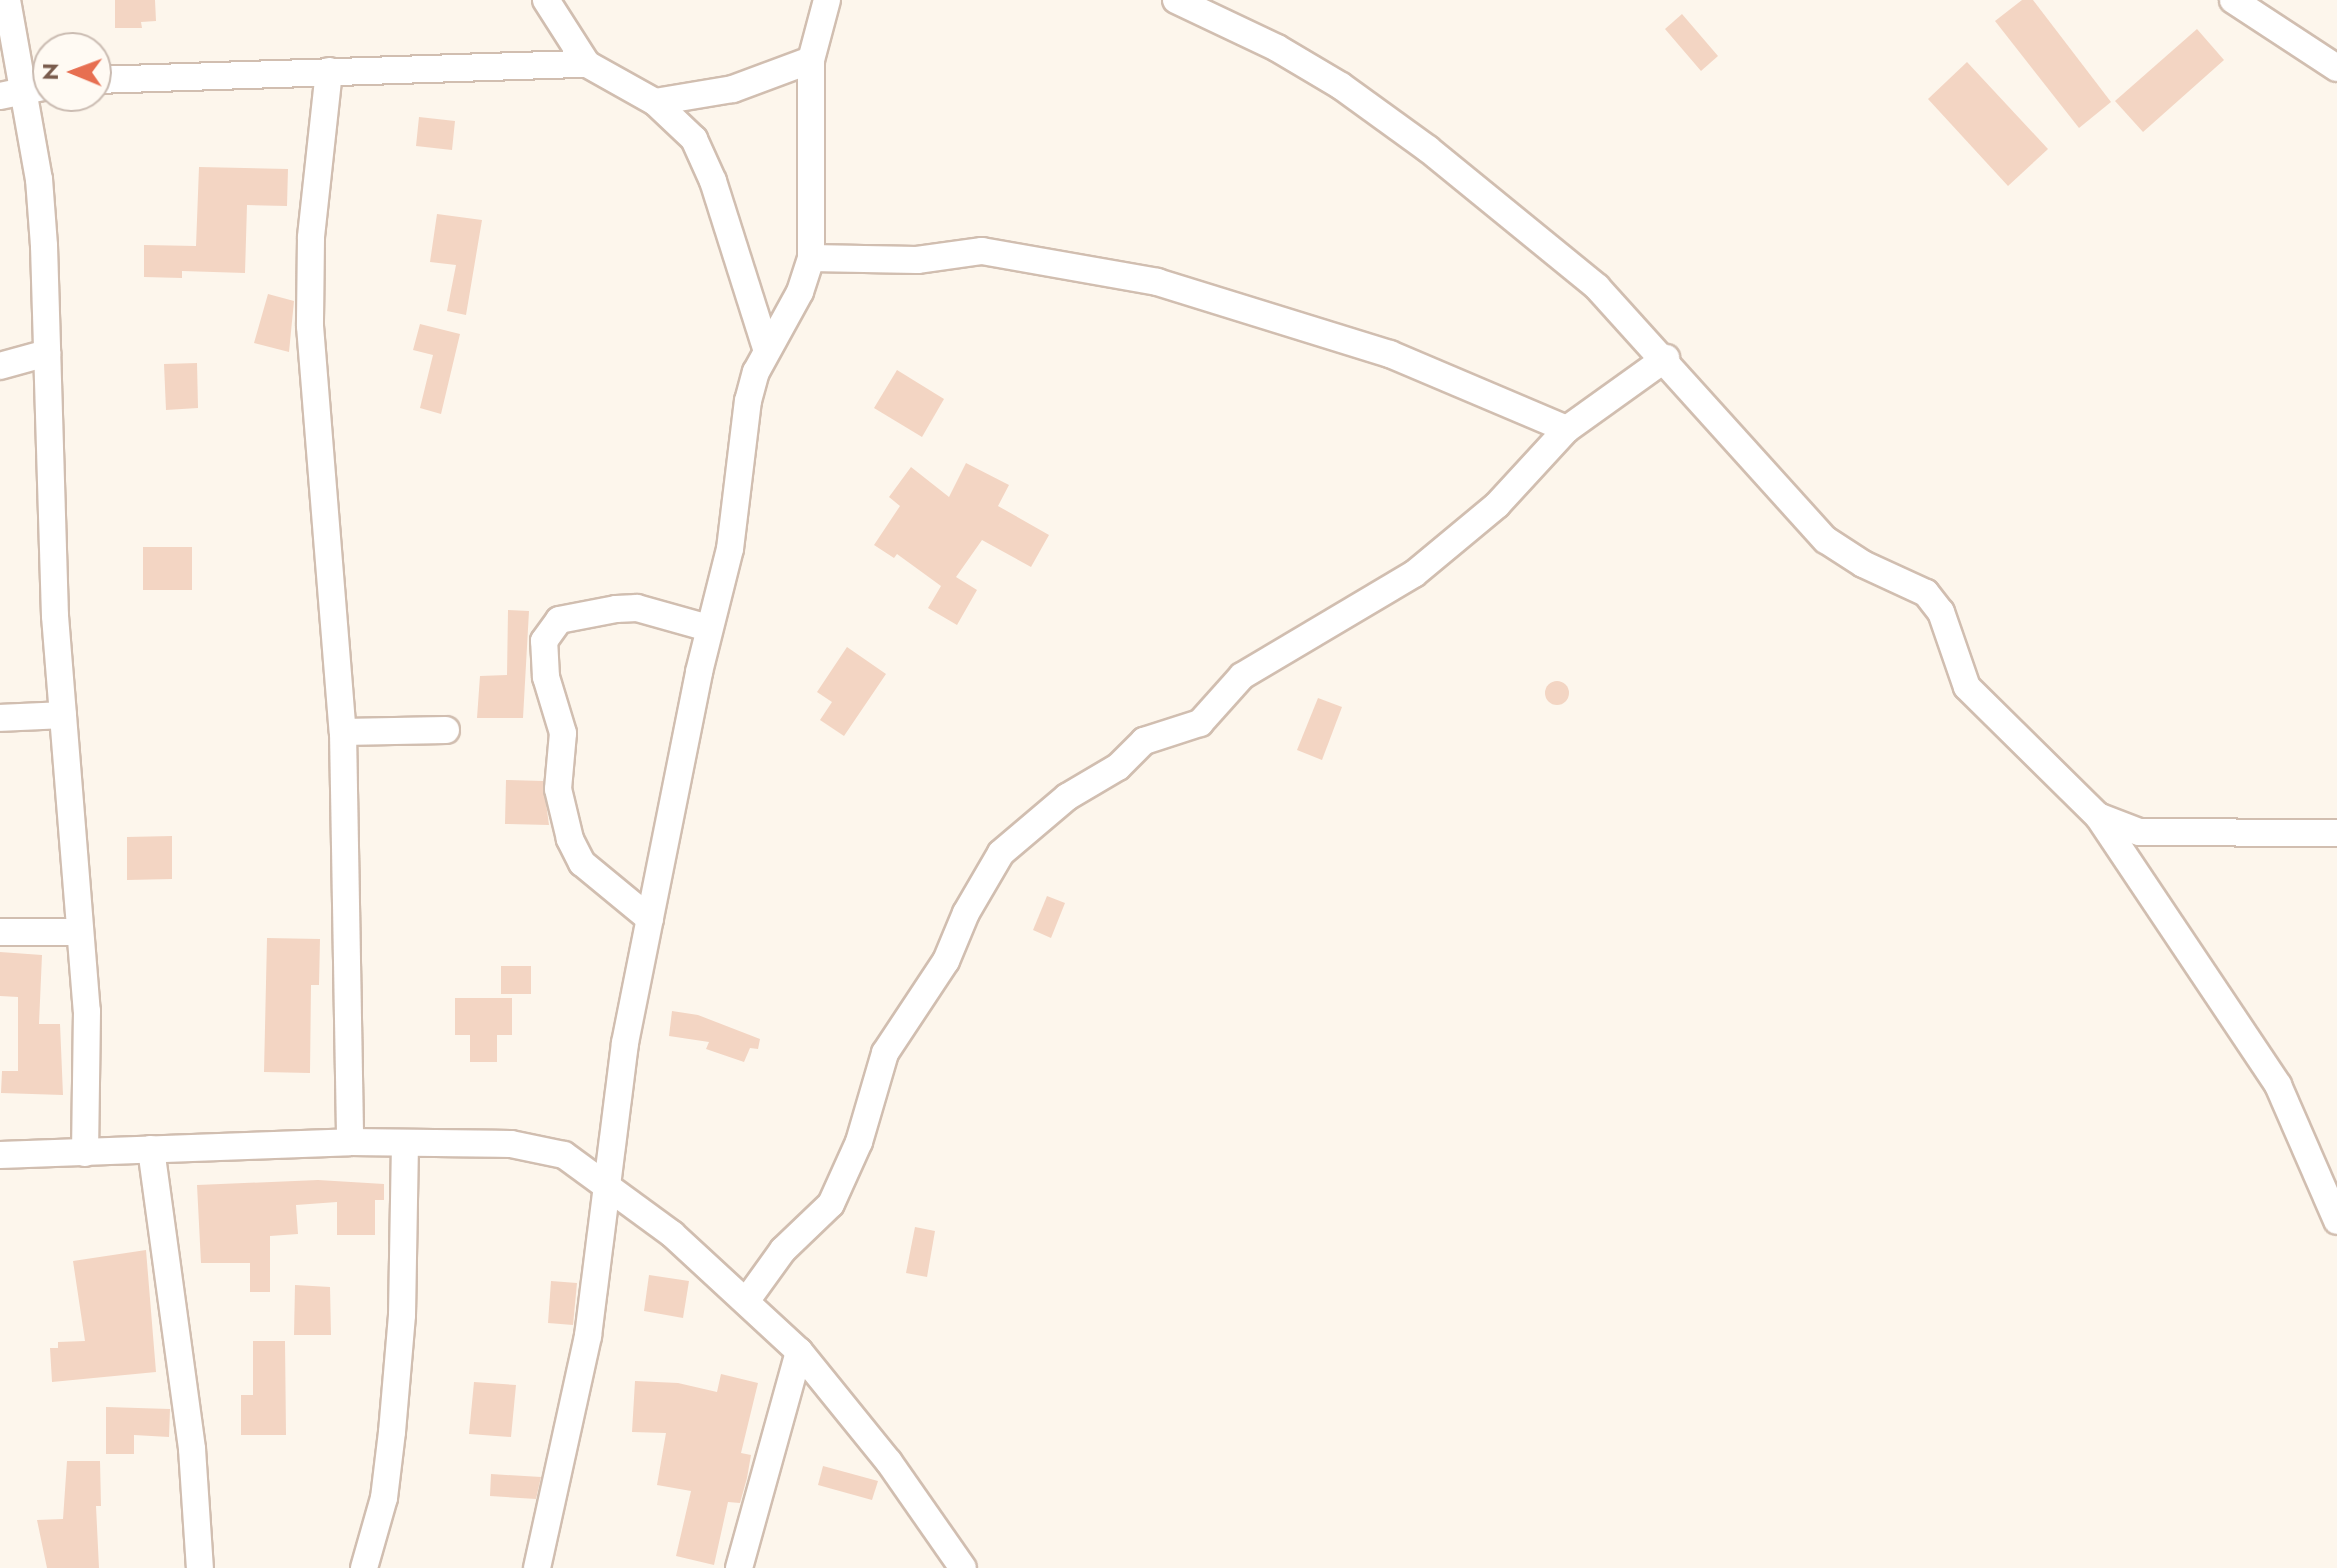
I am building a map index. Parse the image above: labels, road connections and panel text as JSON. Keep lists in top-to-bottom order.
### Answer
{
  "north": "left"
}
